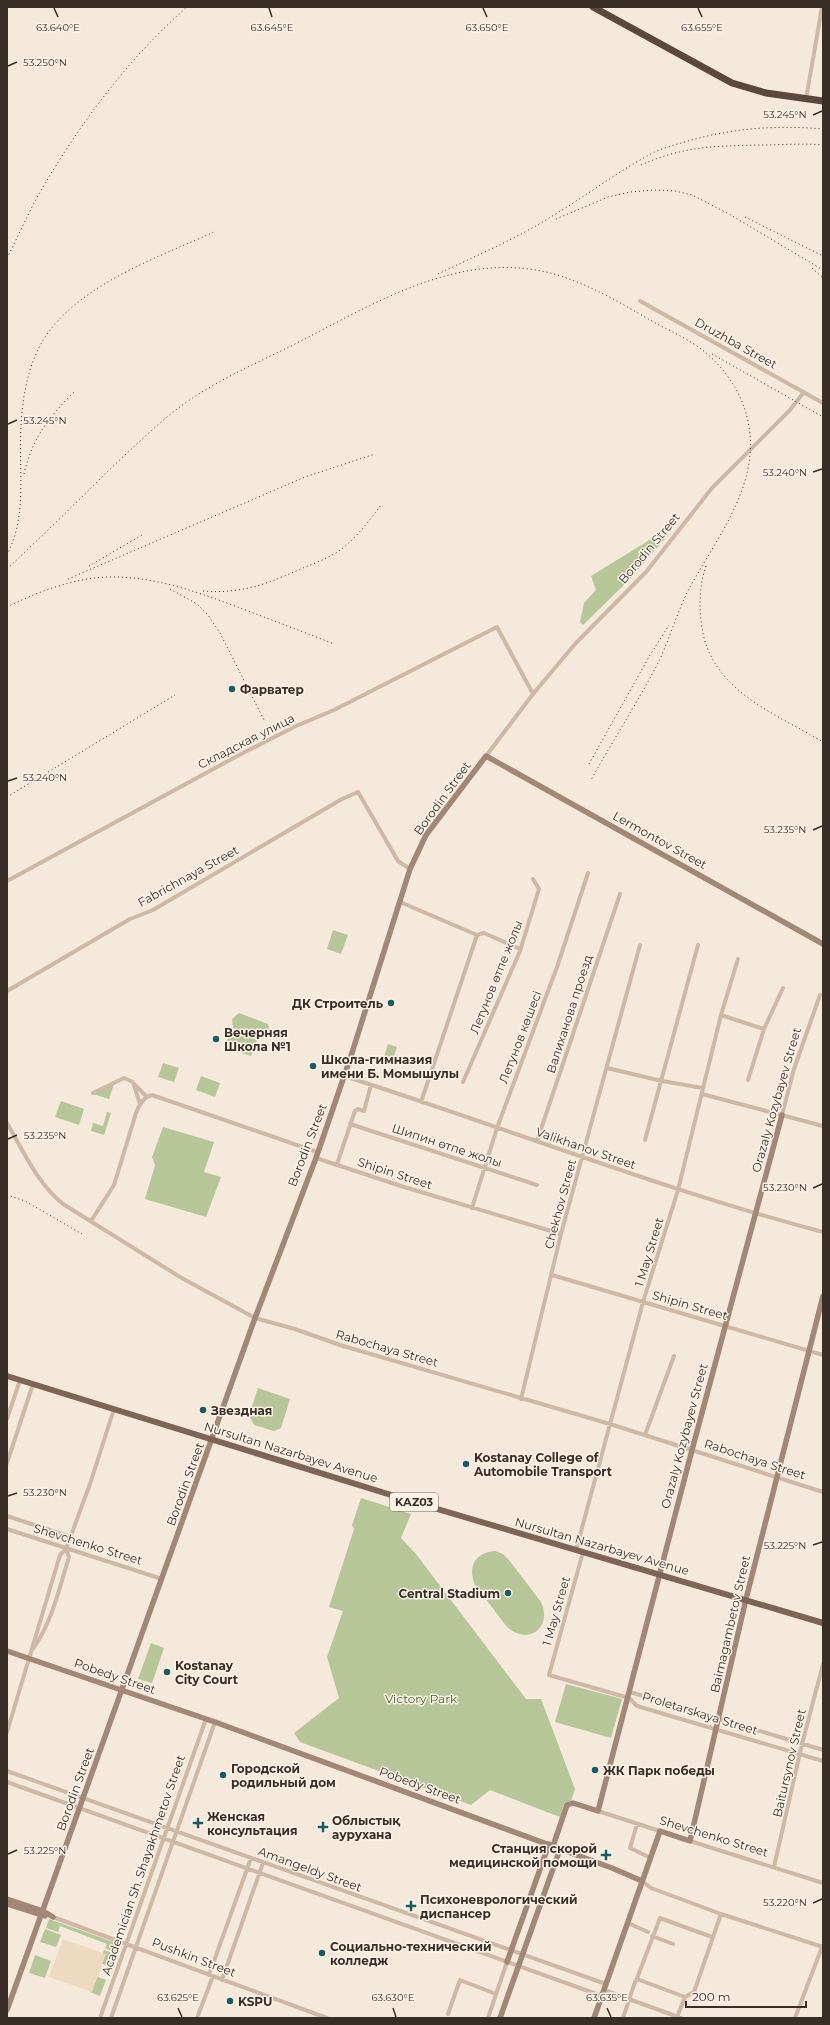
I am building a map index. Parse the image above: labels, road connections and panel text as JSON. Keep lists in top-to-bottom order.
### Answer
{
  "streets": {
    "main road": ["Nursultan Nazarbayev Avenue", "KАZ03"],
    "street": [
      "Druzhba Street",
      "Borodin Street",
      "Складская улица",
      "Lermontov Street",
      "Fabrichnaya Street",
      "Летунов өтпе жолы",
      "Валиханова проезд",
      "Летунов көшесі",
      "Orazaly Kozybayev Street",
      "Шипин өтпе жолы",
      "Valikhanov Street",
      "Shipin Street",
      "Chekhov Street",
      "1 May Street",
      "Rabochaya Street",
      "Shevchenko Street",
      "Baimagambetov Street",
      "Pobedy Street",
      "Proletarskaya Street",
      "Baitursynov Street",
      "Academician Sh. Shayakhmetov Street",
      "Amangeldy Street",
      "Pushkin Street"
    ]
  },
  "crossings": [
    ["Druzhba Street", "Borodin Street"],
    ["Borodin Street", "Складская улица"],
    ["Borodin Street", "Lermontov Street"],
    ["Borodin Street", "Fabrichnaya Street"],
    ["Borodin Street", "Valikhanov Street"],
    ["Borodin Street", "Shipin Street"],
    ["Borodin Street", "Rabochaya Street"],
    ["Borodin Street", "Nursultan Nazarbayev Avenue"],
    ["Borodin Street", "Shevchenko Street"],
    ["Borodin Street", "Pobedy Street"],
    ["Borodin Street", "Amangeldy Street"],
    ["Borodin Street", "Pushkin Street"],
    ["Валиханова проезд", "Valikhanov Street"],
    ["Летунов көшесі", "Шипин өтпе жолы"],
    ["Летунов көшесі", "Valikhanov Street"],
    ["Летунов көшесі", "Shipin Street"],
    ["Orazaly Kozybayev Street", "Valikhanov Street"],
    ["Orazaly Kozybayev Street", "Shipin Street"],
    ["Orazaly Kozybayev Street", "Rabochaya Street"],
    ["Orazaly Kozybayev Street", "Nursultan Nazarbayev Avenue"],
    ["Orazaly Kozybayev Street", "Shevchenko Street"],
    ["Orazaly Kozybayev Street", "Proletarskaya Street"],
    ["Valikhanov Street", "Chekhov Street"],
    ["Valikhanov Street", "1 May Street"],
    ["Shipin Street", "Chekhov Street"],
    ["Shipin Street", "1 May Street"],
    ["Shipin Street", "Baimagambetov Street"],
    ["Chekhov Street", "Rabochaya Street"],
    ["1 May Street", "Rabochaya Street"],
    ["1 May Street", "Nursultan Nazarbayev Avenue"],
    ["1 May Street", "Proletarskaya Street"],
    ["Rabochaya Street", "Baimagambetov Street"],
    ["Nursultan Nazarbayev Avenue", "Baimagambetov Street"],
    ["Shevchenko Street", "Baimagambetov Street"],
    ["Shevchenko Street", "Baitursynov Street"],
    ["Baimagambetov Street", "Proletarskaya Street"],
    ["Pobedy Street", "Academician Sh. Shayakhmetov Street"],
    ["Proletarskaya Street", "Baitursynov Street"],
    ["Academician Sh. Shayakhmetov Street", "Amangeldy Street"],
    ["Academician Sh. Shayakhmetov Street", "Pushkin Street"]
  ],
  "parks": ["Victory Park"],
  "places": {
    "other": [
      "Фарватер",
      "ДК Строитель",
      "Вечерняя Школа №1",
      "Школа-гимназия имени Б. Момышулы",
      "Звездная",
      "Kostanay College of Automobile Transport",
      "Central Stadium",
      "Kostanay City Court",
      "ЖК Парк победы",
      "Городской родильный дом",
      "Социально-технический колледж",
      "KSPU"
    ],
    "health": [
      "Женская консультация",
      "Облыстық аурухана",
      "Станция скорой медицинской помощи",
      "Психоневрологический диспансер"
    ]
  },
  "scale_bar": "200 m",
  "coordinates": [
    "63.640°E",
    "63.645°E",
    "63.650°E",
    "63.655°E",
    "53.250°N",
    "53.245°N",
    "53.240°N",
    "53.235°N",
    "53.230°N",
    "53.225°N",
    "53.220°N",
    "63.625°E",
    "63.630°E",
    "63.635°E"
  ]
}
